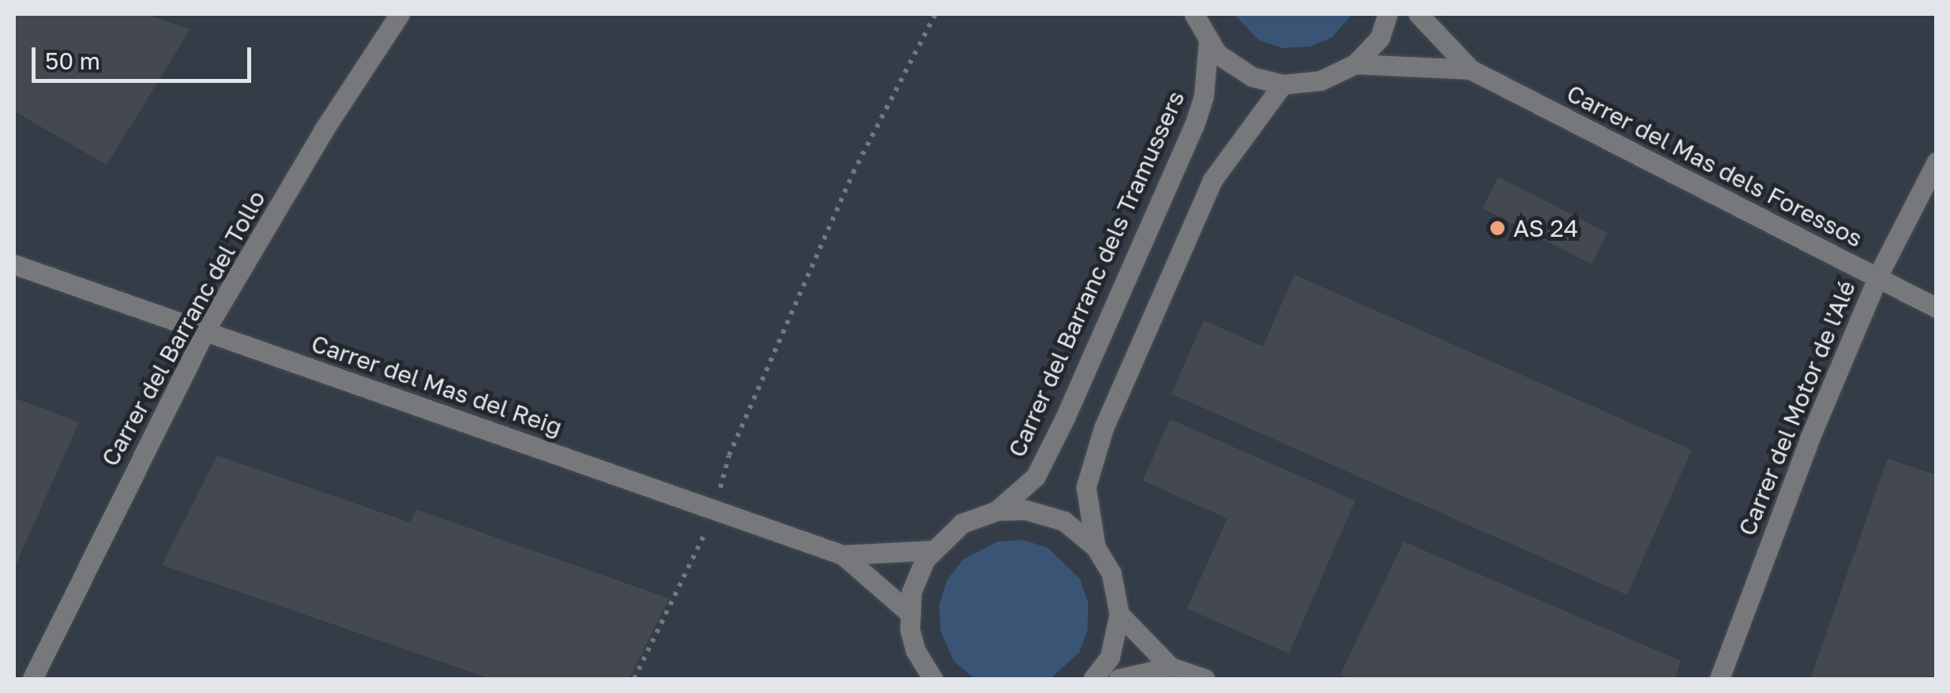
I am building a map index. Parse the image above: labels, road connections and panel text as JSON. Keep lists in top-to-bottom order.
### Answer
{
  "streets": {
    "street": [
      "Carrer del Mas dels Foressos",
      "Carrer del Barranc dels Tramussers",
      "Carrer del Barranc del Tollo",
      "Carrer del Mas del Reig",
      "Carrer del Motor de l'Alé"
    ]
  },
  "crossings": [
    ["Carrer del Mas dels Foressos", "Carrer del Motor de l'Alé"],
    ["Carrer del Barranc del Tollo", "Carrer del Mas del Reig"]
  ],
  "places": ["AS 24"],
  "scale_bar": "50 m"
}
